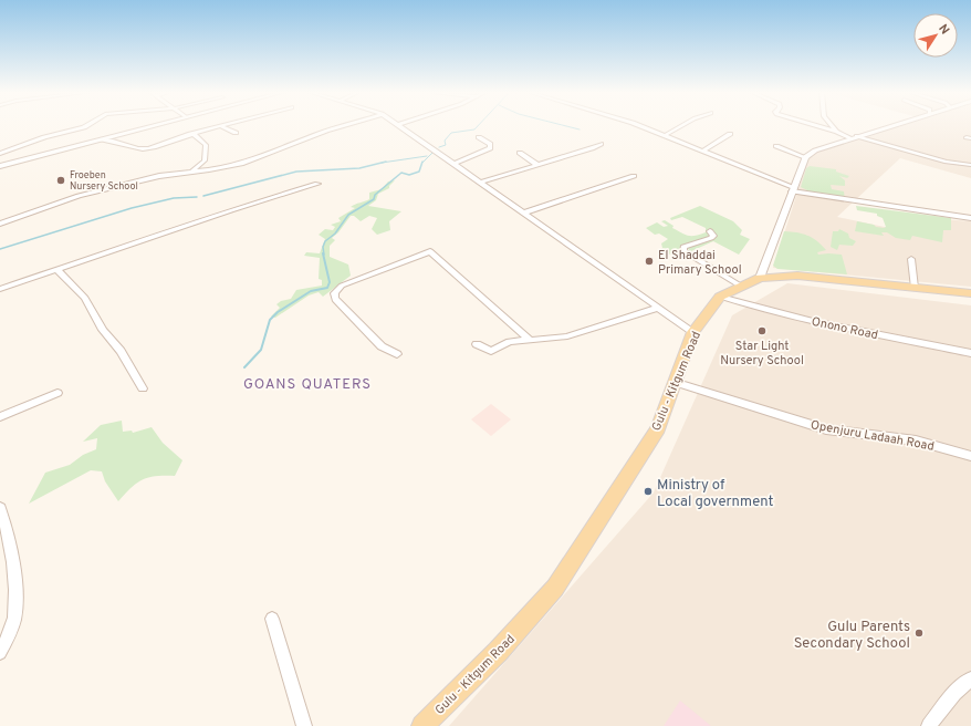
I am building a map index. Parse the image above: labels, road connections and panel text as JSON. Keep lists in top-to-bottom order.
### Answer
{
  "streets": {
    "main road": ["Gulu - Kitgum Road"],
    "street": ["Onono Road", "Openjuru Ladaah Road"]
  },
  "crossings": [
    ["Onono Road", "Gulu - Kitgum Road"],
    ["Gulu - Kitgum Road", "Openjuru Ladaah Road"]
  ],
  "districts": ["GOANS QUATERS"],
  "places": [
    "Froeben Nursery School",
    "El Shaddai Primary School",
    "Star Light Nursery School",
    "Ministry of Local government",
    "Gulu Parents Secondary School"
  ],
  "north": "top right"
}
